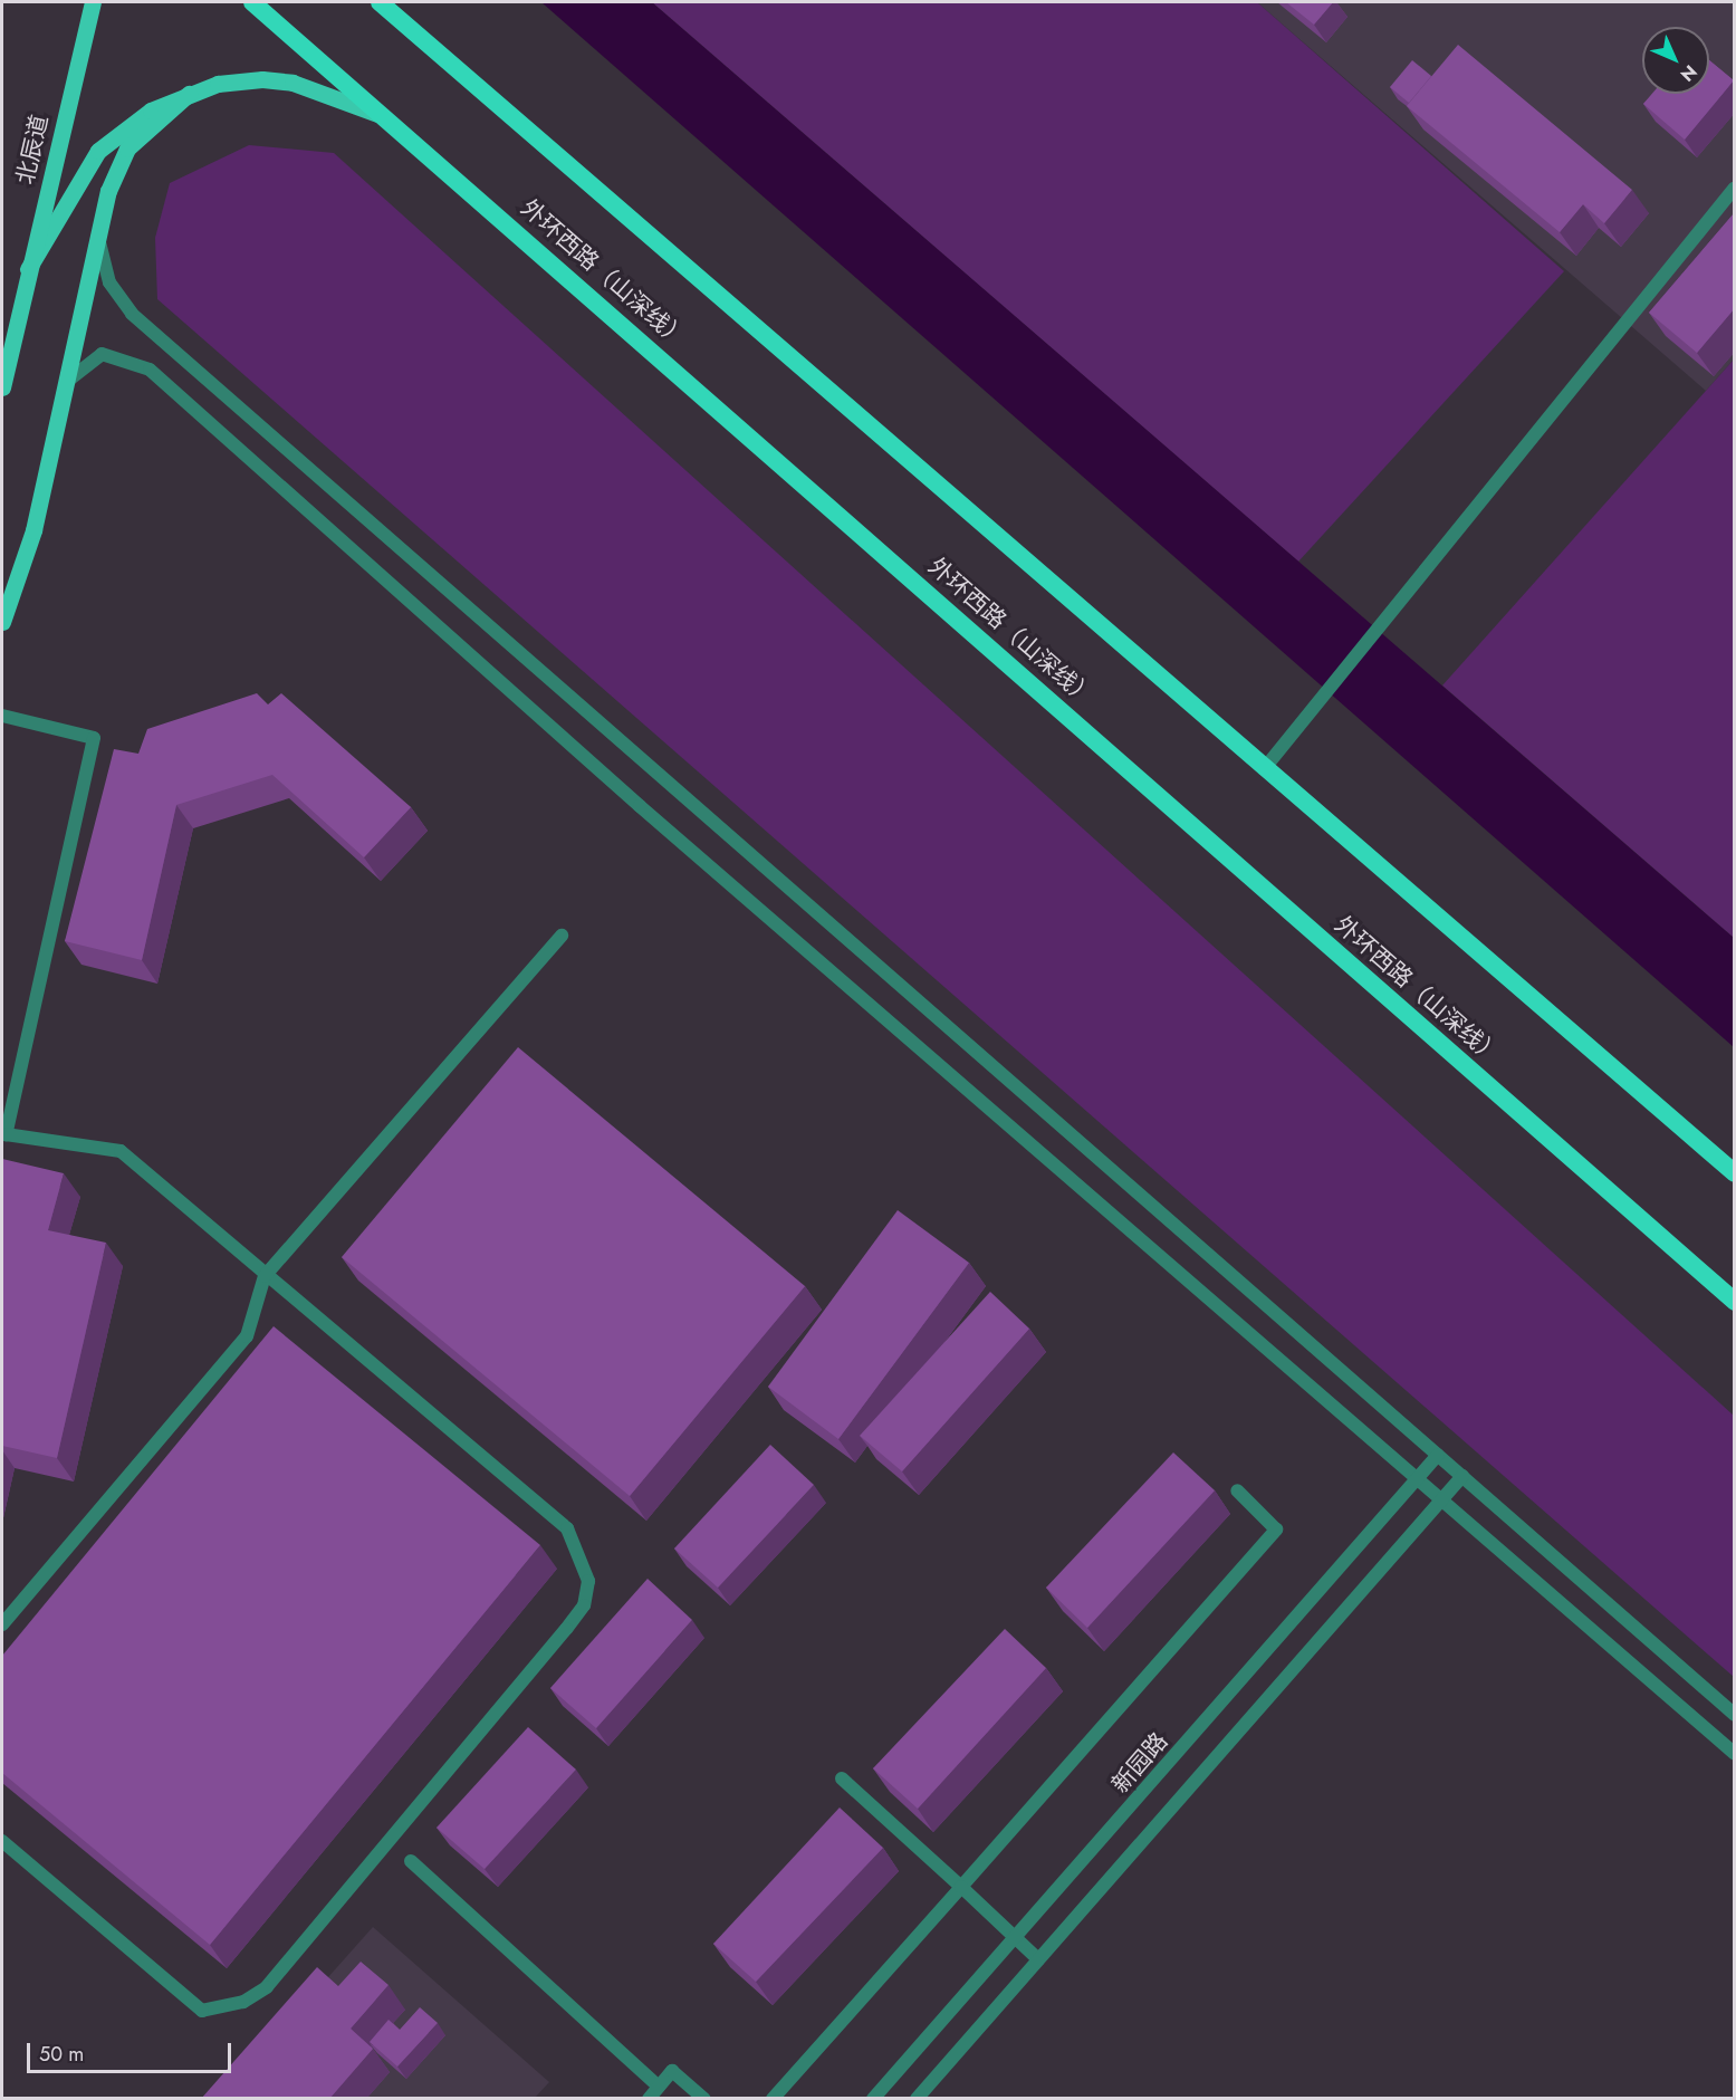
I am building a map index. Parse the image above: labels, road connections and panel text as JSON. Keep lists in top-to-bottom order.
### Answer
{
  "streets": {
    "highway": ["外环西路（山深线）"],
    "main road": ["北辰道"],
    "street": ["新园路"]
  },
  "scale_bar": "50 m",
  "north": "bottom right"
}
